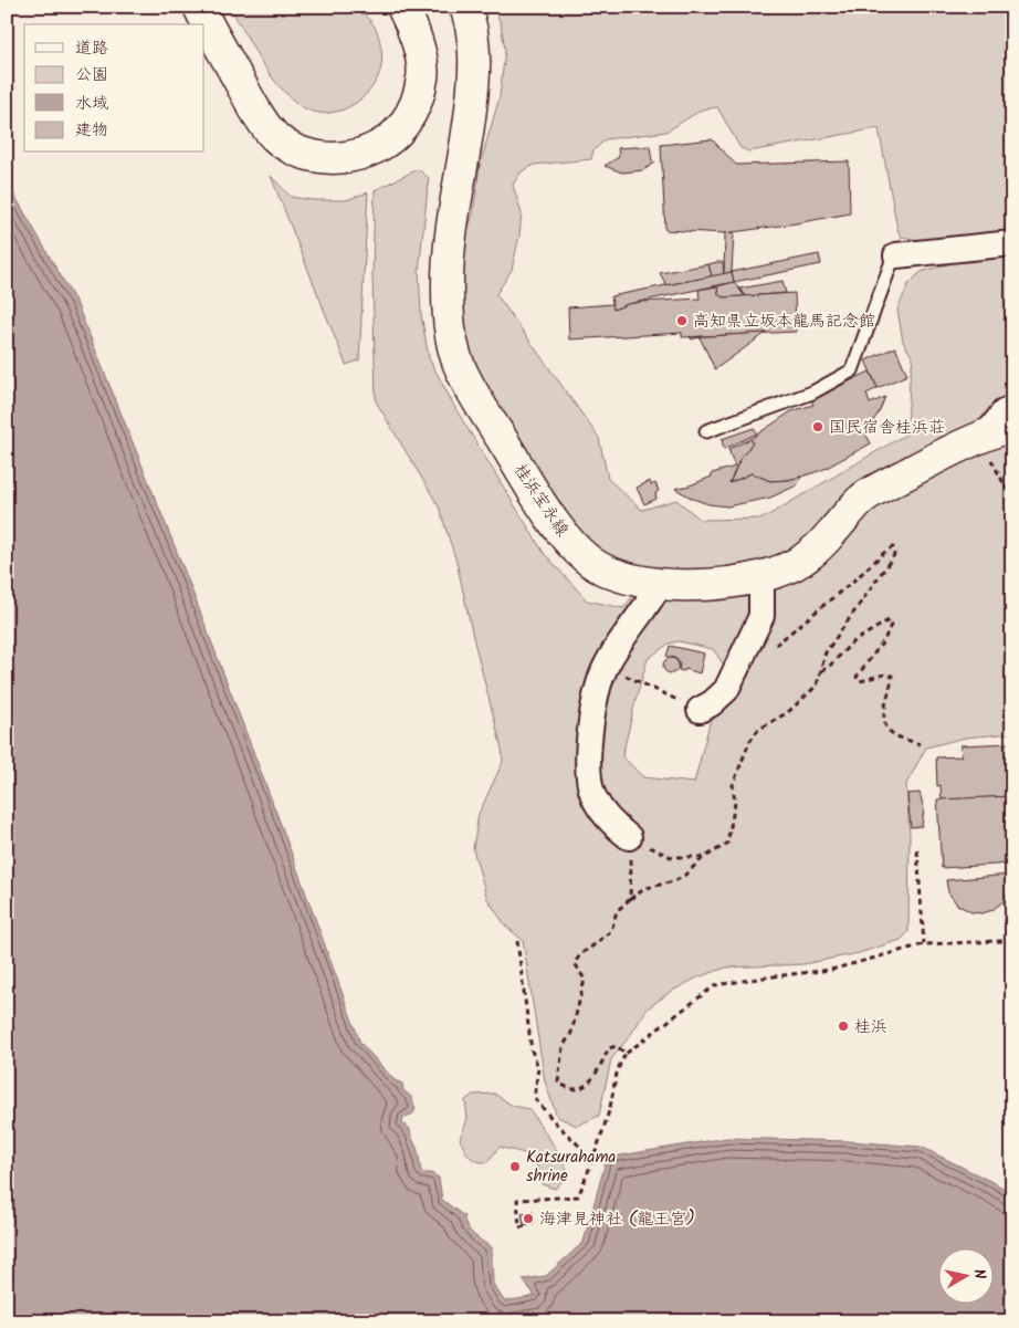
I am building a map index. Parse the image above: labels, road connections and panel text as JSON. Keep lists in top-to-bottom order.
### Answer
{
  "streets": {
    "main road": ["桂浜宝永線"]
  },
  "places": [
    "高知県立坂本龍馬記念館",
    "国民宿舎桂浜荘",
    "桂浜",
    "Katsurahama shrine",
    "海津見神社 (龍王宮)"
  ],
  "legend": [
    "道路",
    "公園",
    "水域",
    "建物"
  ],
  "north": "right"
}
